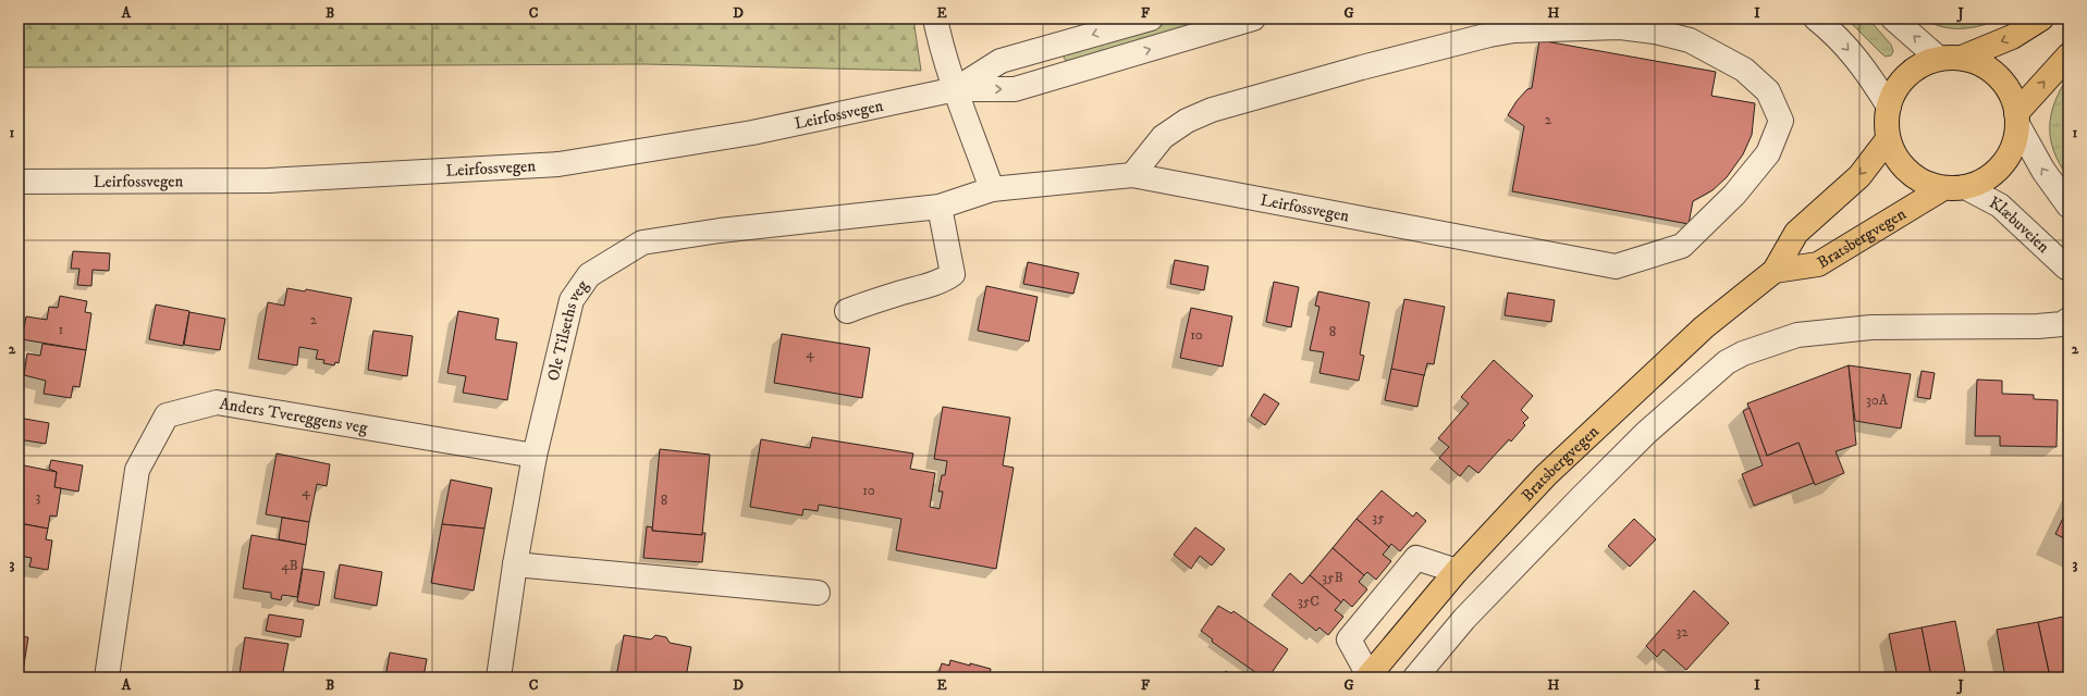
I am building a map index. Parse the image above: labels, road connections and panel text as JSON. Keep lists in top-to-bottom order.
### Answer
{
  "streets": {
    "main road": ["Bratsbergvegen"],
    "street": [
      "Leirfossvegen",
      "Klæbuveien",
      "Ole Tilseths veg",
      "Anders Tvereggens veg"
    ]
  },
  "crossings": [
    ["Leirfossvegen", "Ole Tilseths veg"],
    ["Klæbuveien", "Bratsbergvegen"],
    ["Ole Tilseths veg", "Anders Tvereggens veg"]
  ],
  "house_numbers": [
    "2",
    "2",
    "1",
    "8",
    "10",
    "4",
    "30A",
    "10",
    "4",
    "3",
    "8",
    "35",
    "4B",
    "35B",
    "35C",
    "32"
  ],
  "grid": {
    "columns": [
      "A",
      "B",
      "C",
      "D",
      "E",
      "F",
      "G",
      "H",
      "I",
      "J"
    ],
    "rows": ["1", "2", "3"]
  }
}
